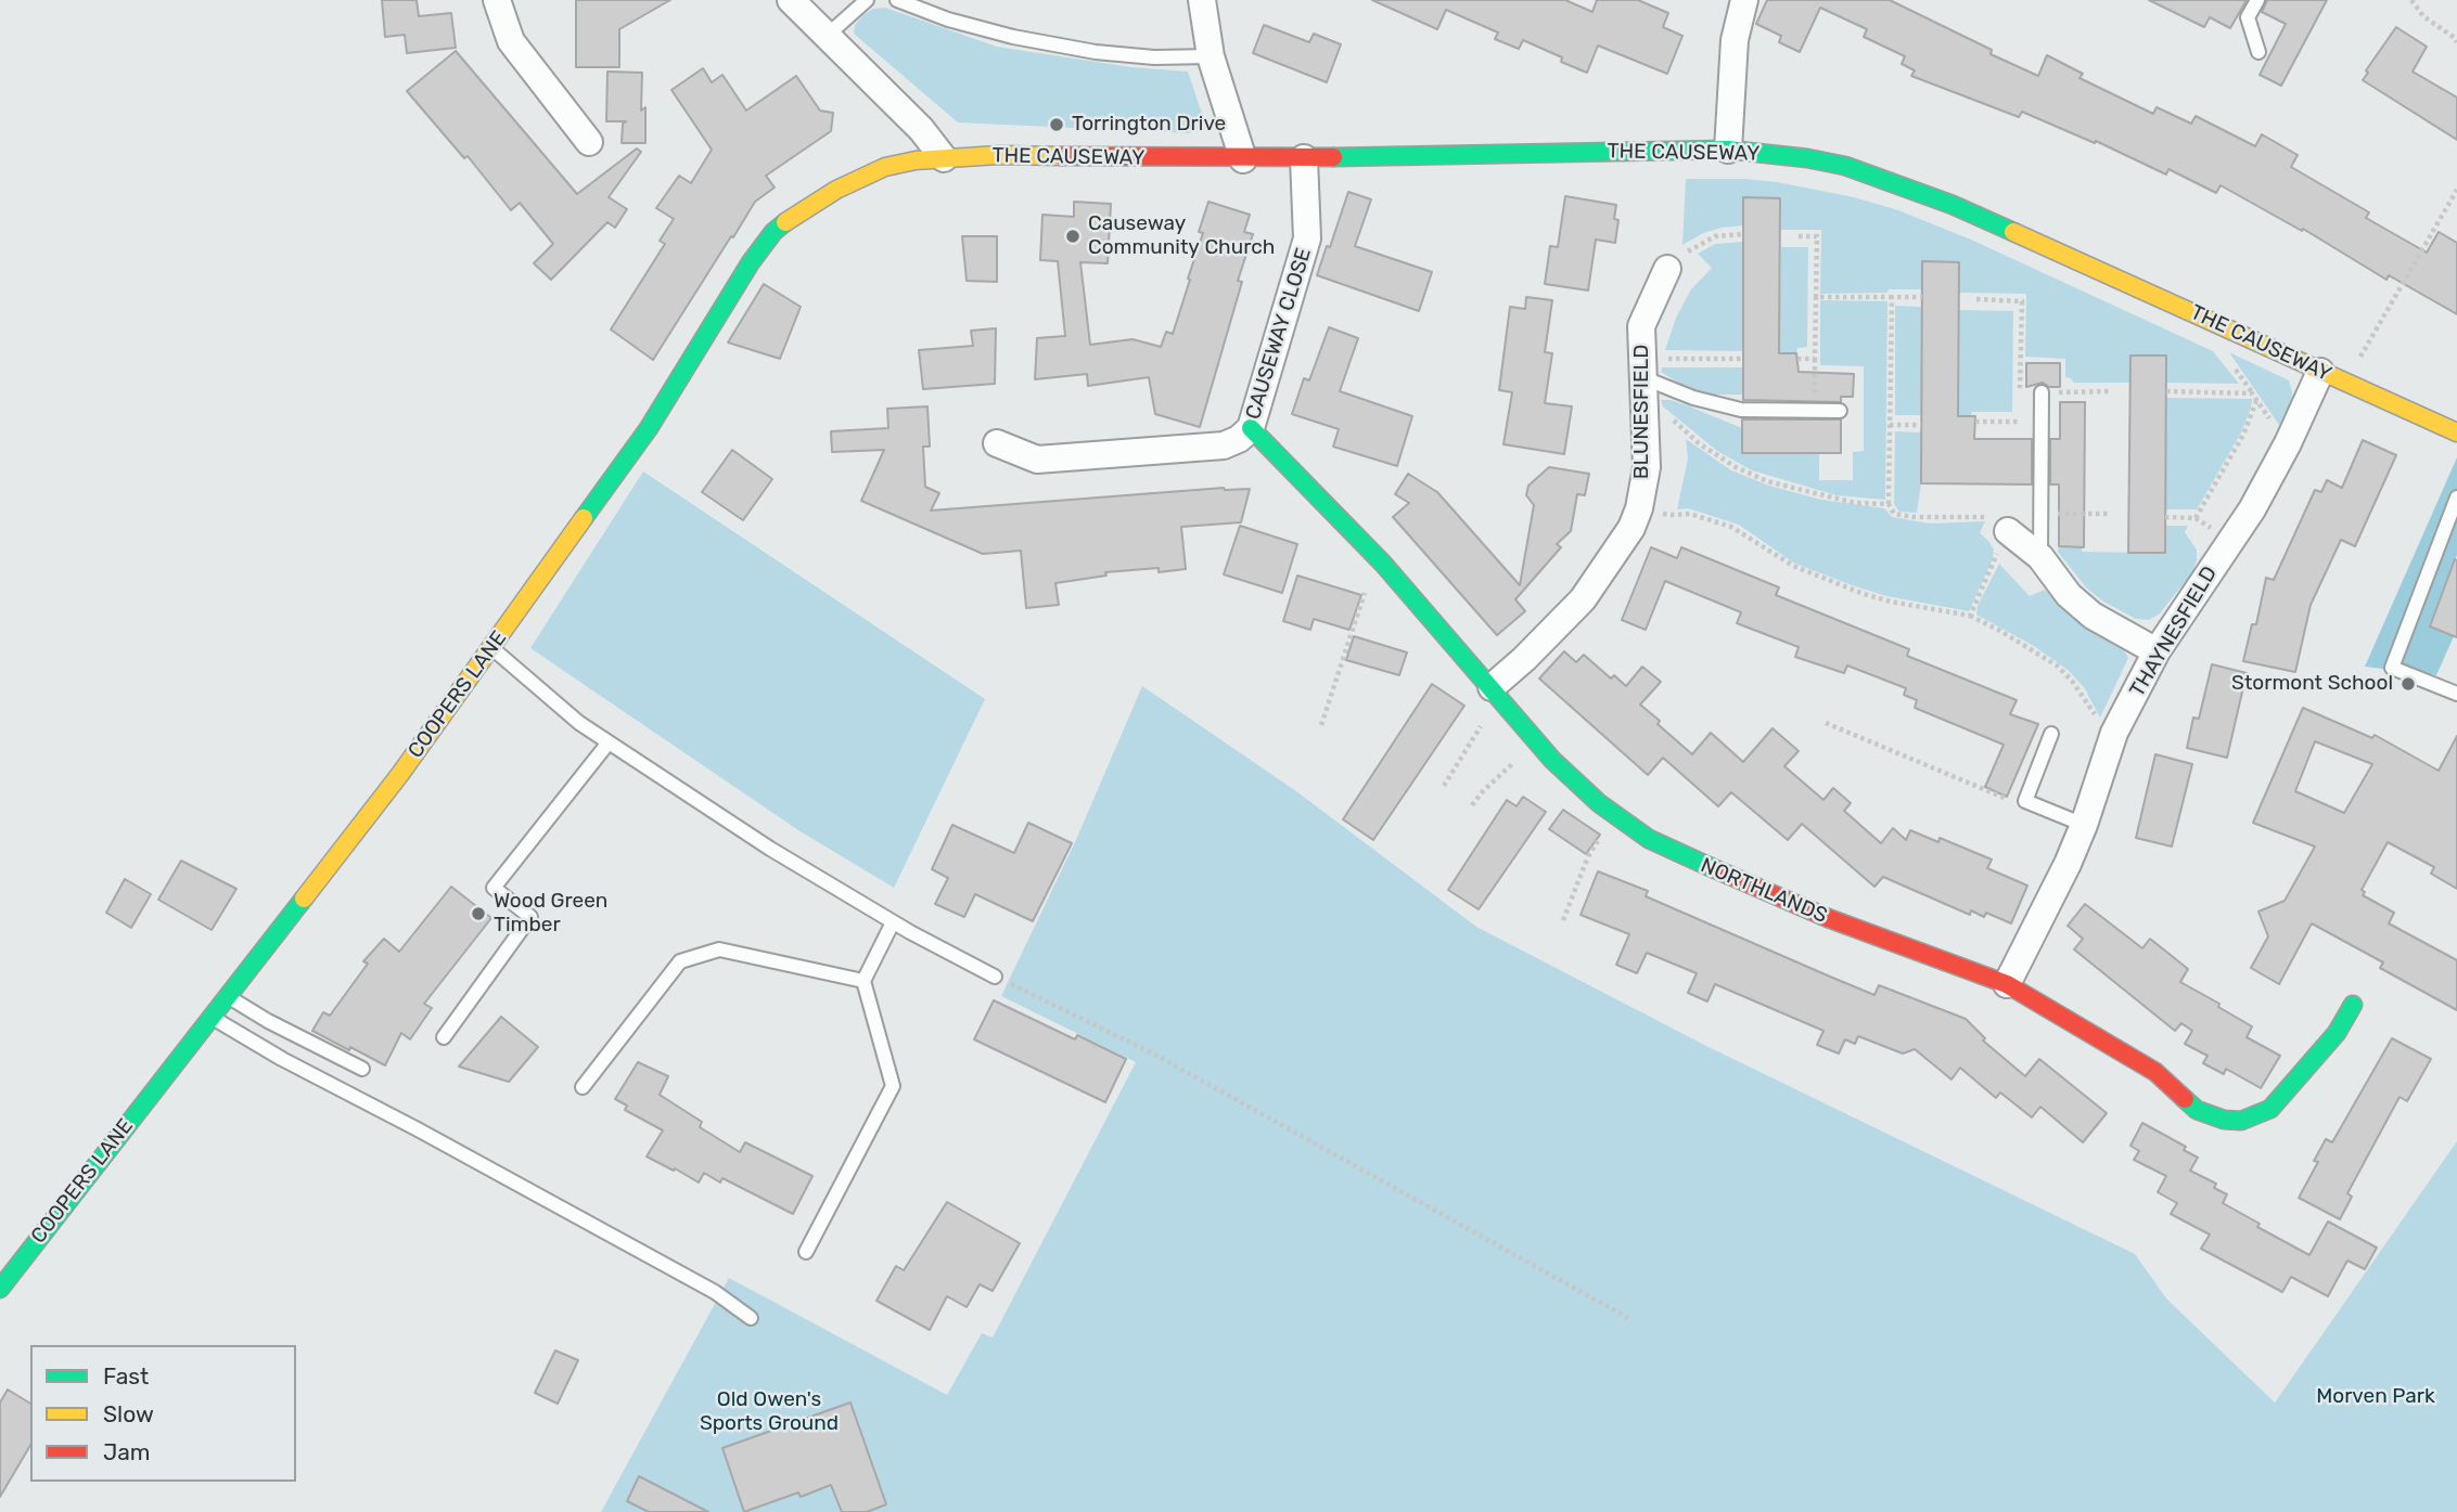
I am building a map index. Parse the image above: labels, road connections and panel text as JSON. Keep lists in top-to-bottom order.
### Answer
{
  "streets": {
    "main road": ["THE CAUSEWAY", "COOPERS LANE", "NORTHLANDS"],
    "street": ["CAUSEWAY CLOSE", "BLUNESFIELD", "THAYNESFIELD"]
  },
  "crossings": [
    ["THE CAUSEWAY", "CAUSEWAY CLOSE"],
    ["THE CAUSEWAY", "THAYNESFIELD"],
    ["THE CAUSEWAY", "COOPERS LANE"],
    ["CAUSEWAY CLOSE", "NORTHLANDS"],
    ["BLUNESFIELD", "NORTHLANDS"],
    ["THAYNESFIELD", "NORTHLANDS"]
  ],
  "parks": ["Morven Park", "Old Owen's Sports Ground"],
  "places": [
    "Torrington Drive",
    "Causeway Community Church",
    "Stormont School",
    "Wood Green Timber"
  ],
  "legend": ["Fast", "Slow", "Jam"]
}
